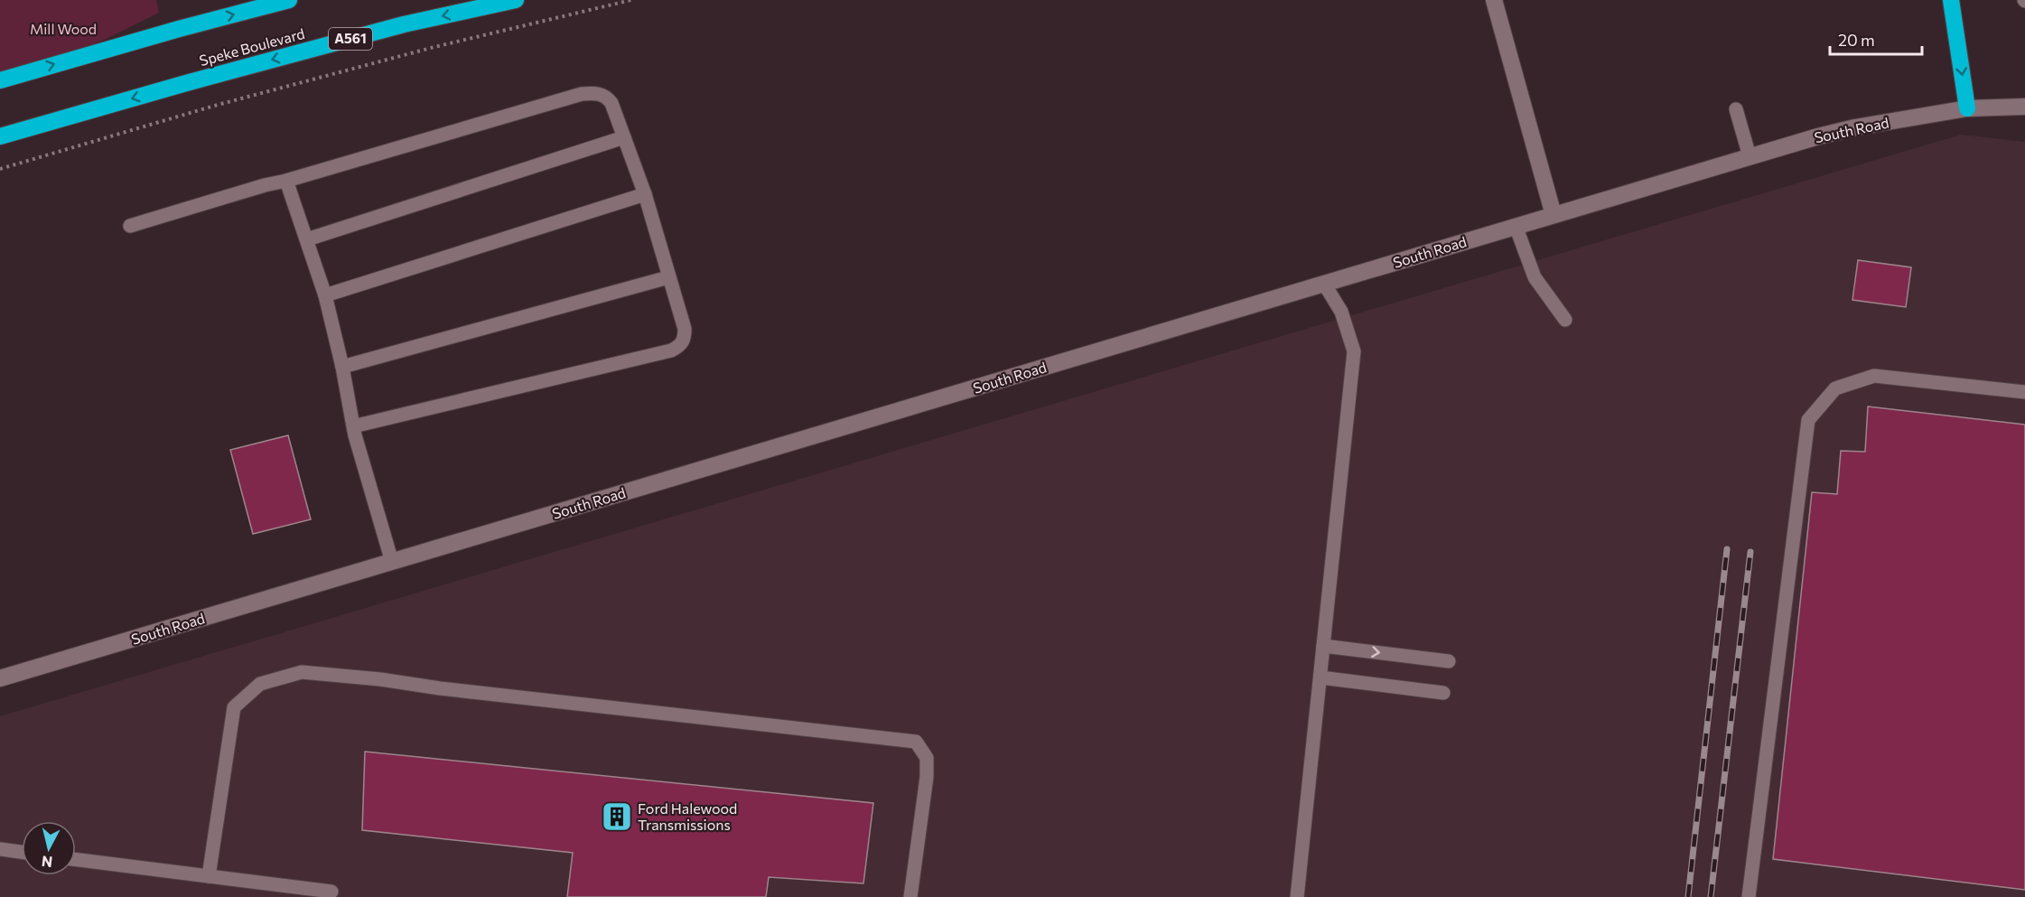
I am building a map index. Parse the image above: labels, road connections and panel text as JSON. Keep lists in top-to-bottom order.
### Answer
{
  "streets": {
    "highway": ["A561", "Speke Boulevard"],
    "street": ["South Road"]
  },
  "parks": ["Mill Wood"],
  "places": {
    "building": ["Ford Halewood Transmissions"]
  },
  "scale_bar": "20 m",
  "north": "bottom"
}
